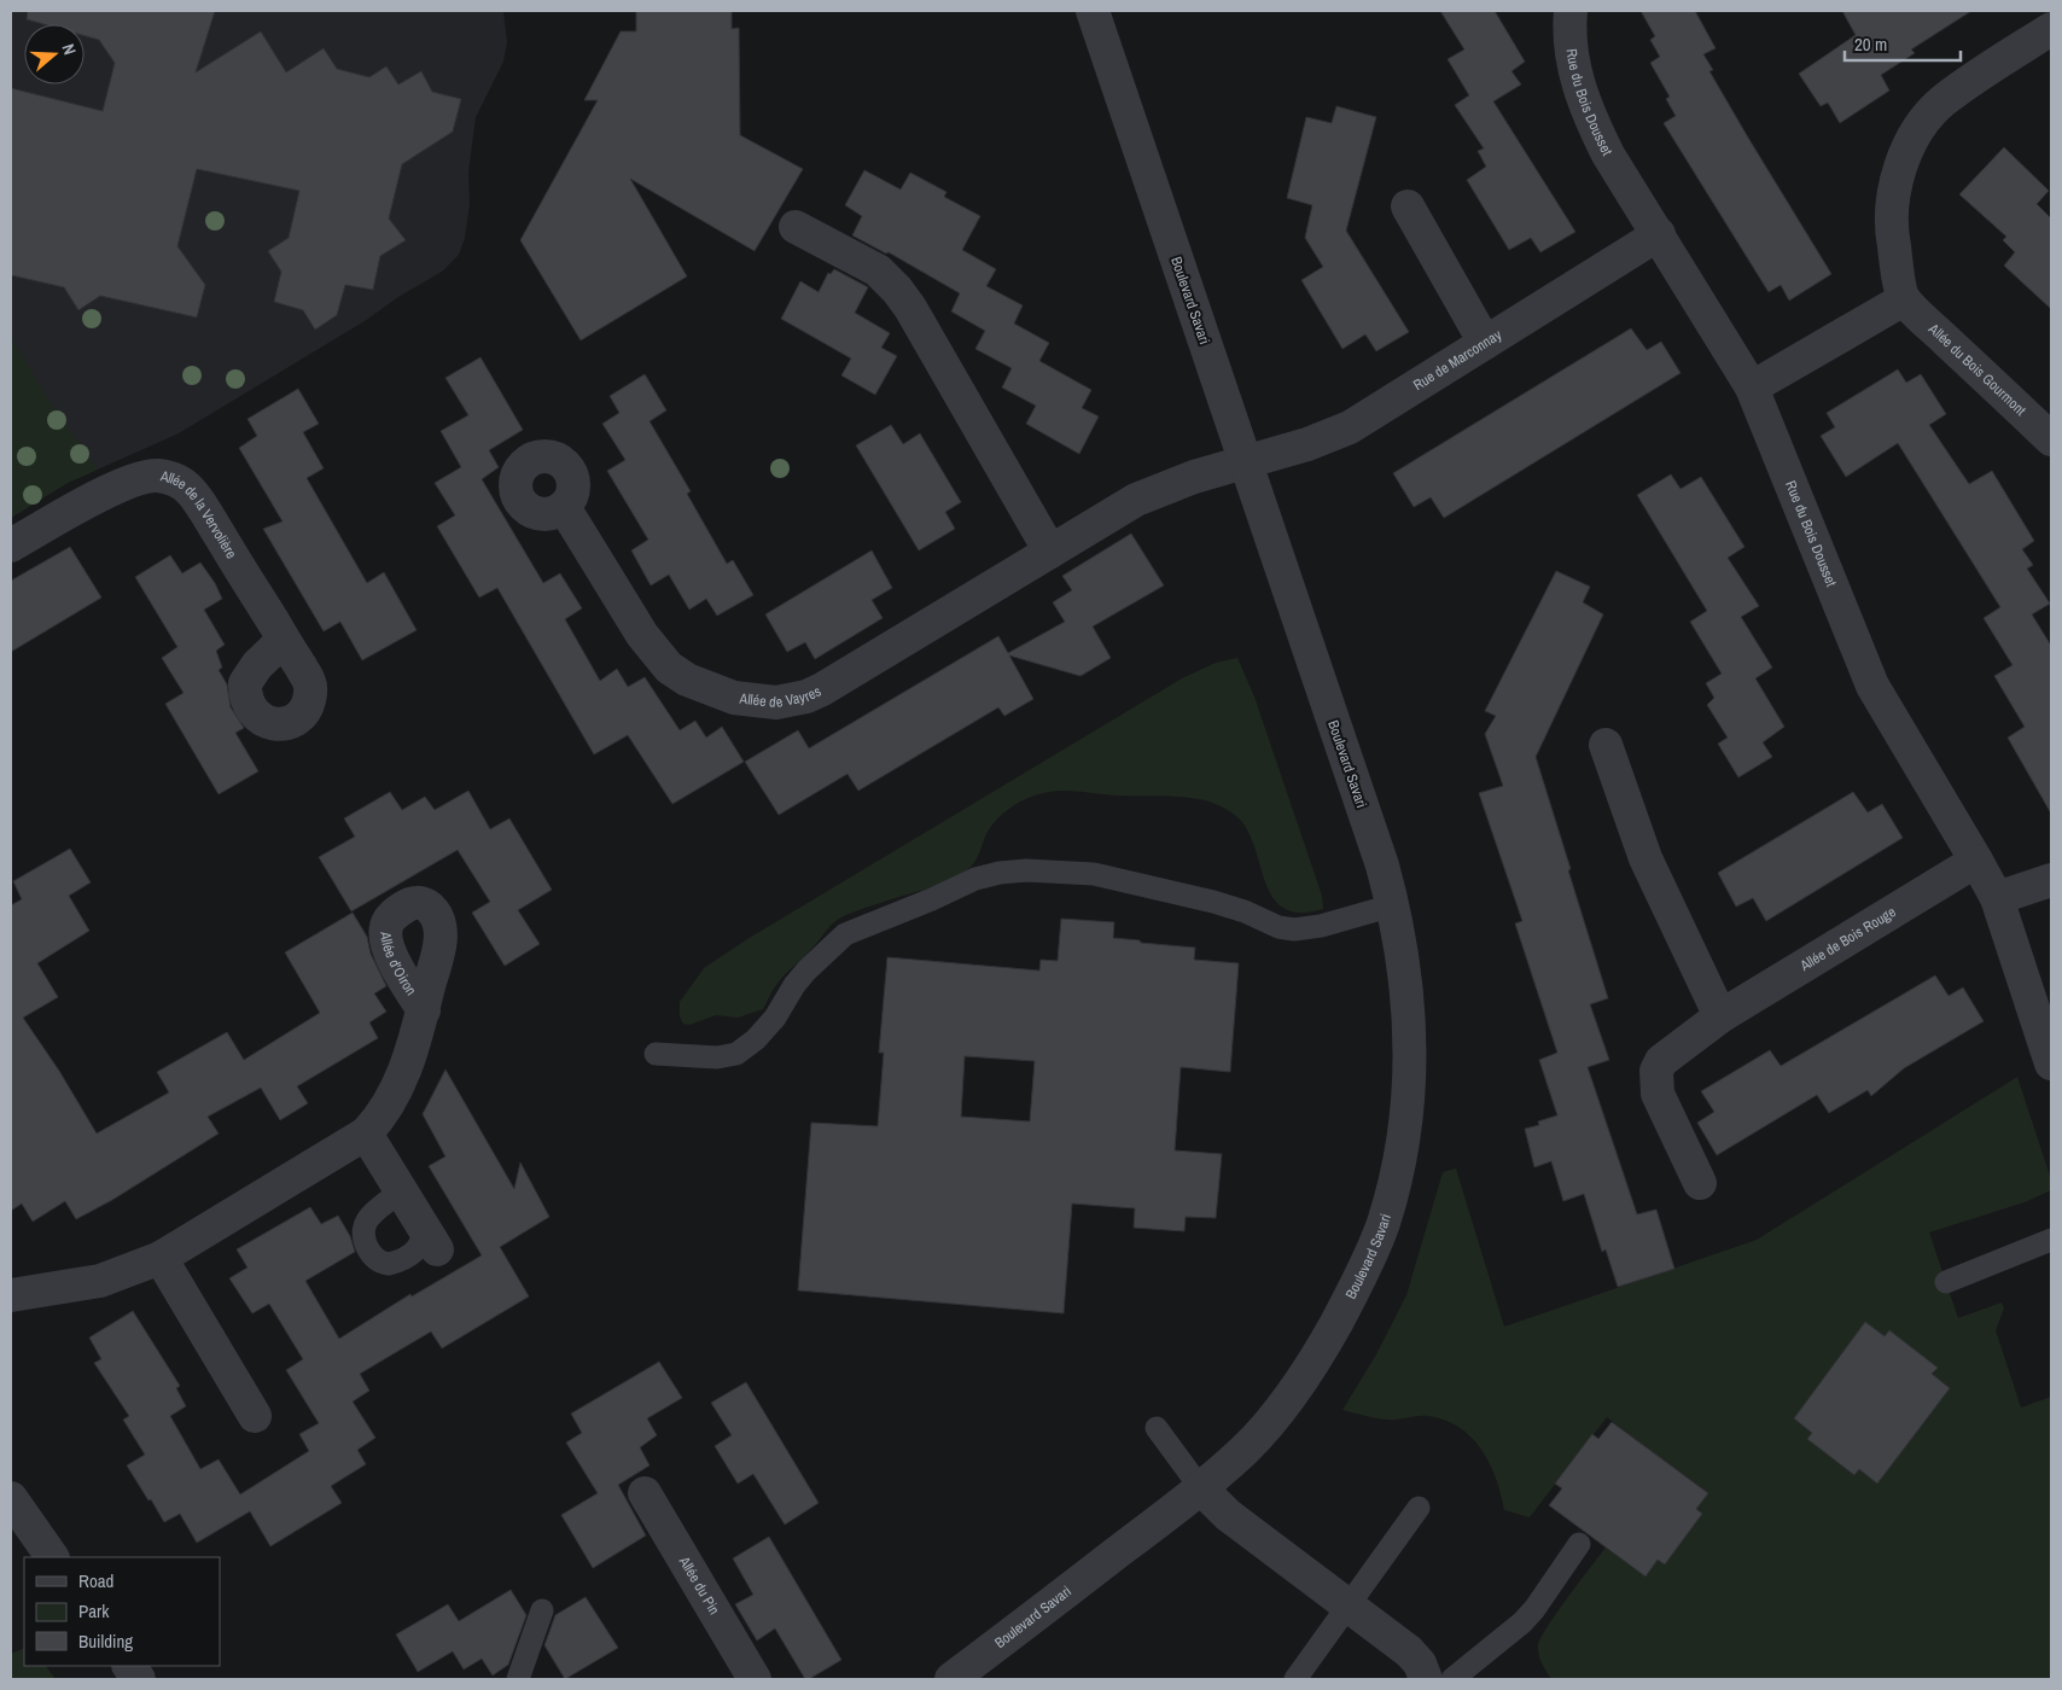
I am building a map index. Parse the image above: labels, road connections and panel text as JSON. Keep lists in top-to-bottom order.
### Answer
{
  "streets": {
    "street": [
      "Rue du Bois Dousset",
      "Boulevard Savari",
      "Rue de Marconnay",
      "Allée du Bois Gourmont",
      "Allée de la Vervolière",
      "Allée de Vayres",
      "Allée de Bois Rouge",
      "Allée d'Oiron",
      "Allée du Pin"
    ]
  },
  "crossings": [
    ["Rue du Bois Dousset", "Rue de Marconnay"],
    ["Rue du Bois Dousset", "Allée de Bois Rouge"],
    ["Boulevard Savari", "Rue de Marconnay"],
    ["Boulevard Savari", "Allée de Vayres"],
    ["Rue de Marconnay", "Allée de Vayres"]
  ],
  "legend": ["Road", "Park", "Building"],
  "scale_bar": "20 m",
  "north": "right"
}
